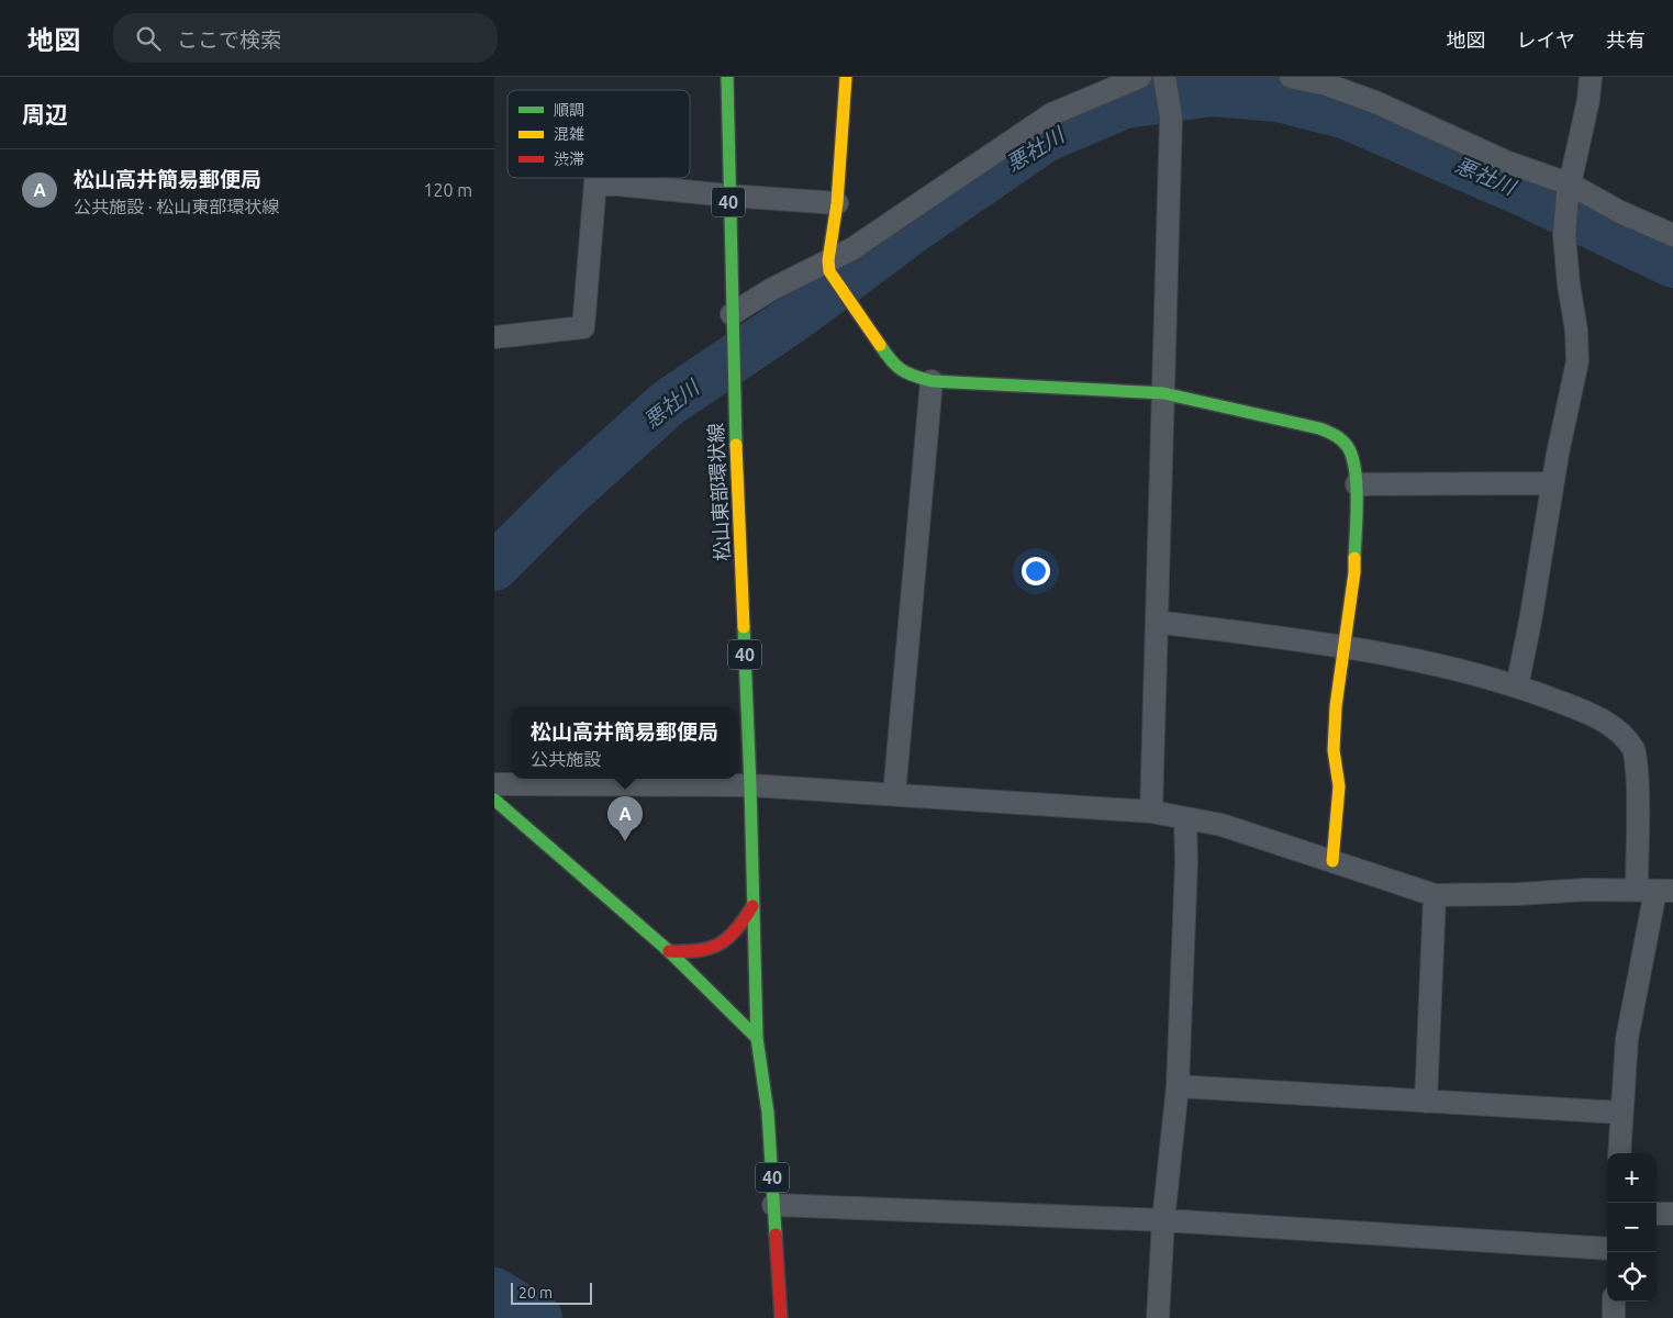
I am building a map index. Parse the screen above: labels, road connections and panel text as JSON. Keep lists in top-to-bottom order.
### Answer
{
  "streets": {
    "main road": ["40", "松山東部環状線"]
  },
  "water": ["悪社川"],
  "legend": ["順調", "混雑", "渋滞"],
  "scale_bar": "20 m",
  "page": {
    "header": "地図",
    "search": "ここで検索",
    "nav": ["地図", "レイヤ", "共有"],
    "heading": "周辺",
    "list": [
      {
        "mark": "A",
        "name": "松山高井簡易郵便局",
        "note": "公共施設 · 松山東部環状線",
        "value": "120 m"
      }
    ],
    "popup": ["松山高井簡易郵便局", "公共施設"],
    "pins": "A",
    "map_buttons": ["+", "−"],
    "scale": "20 m"
  }
}
